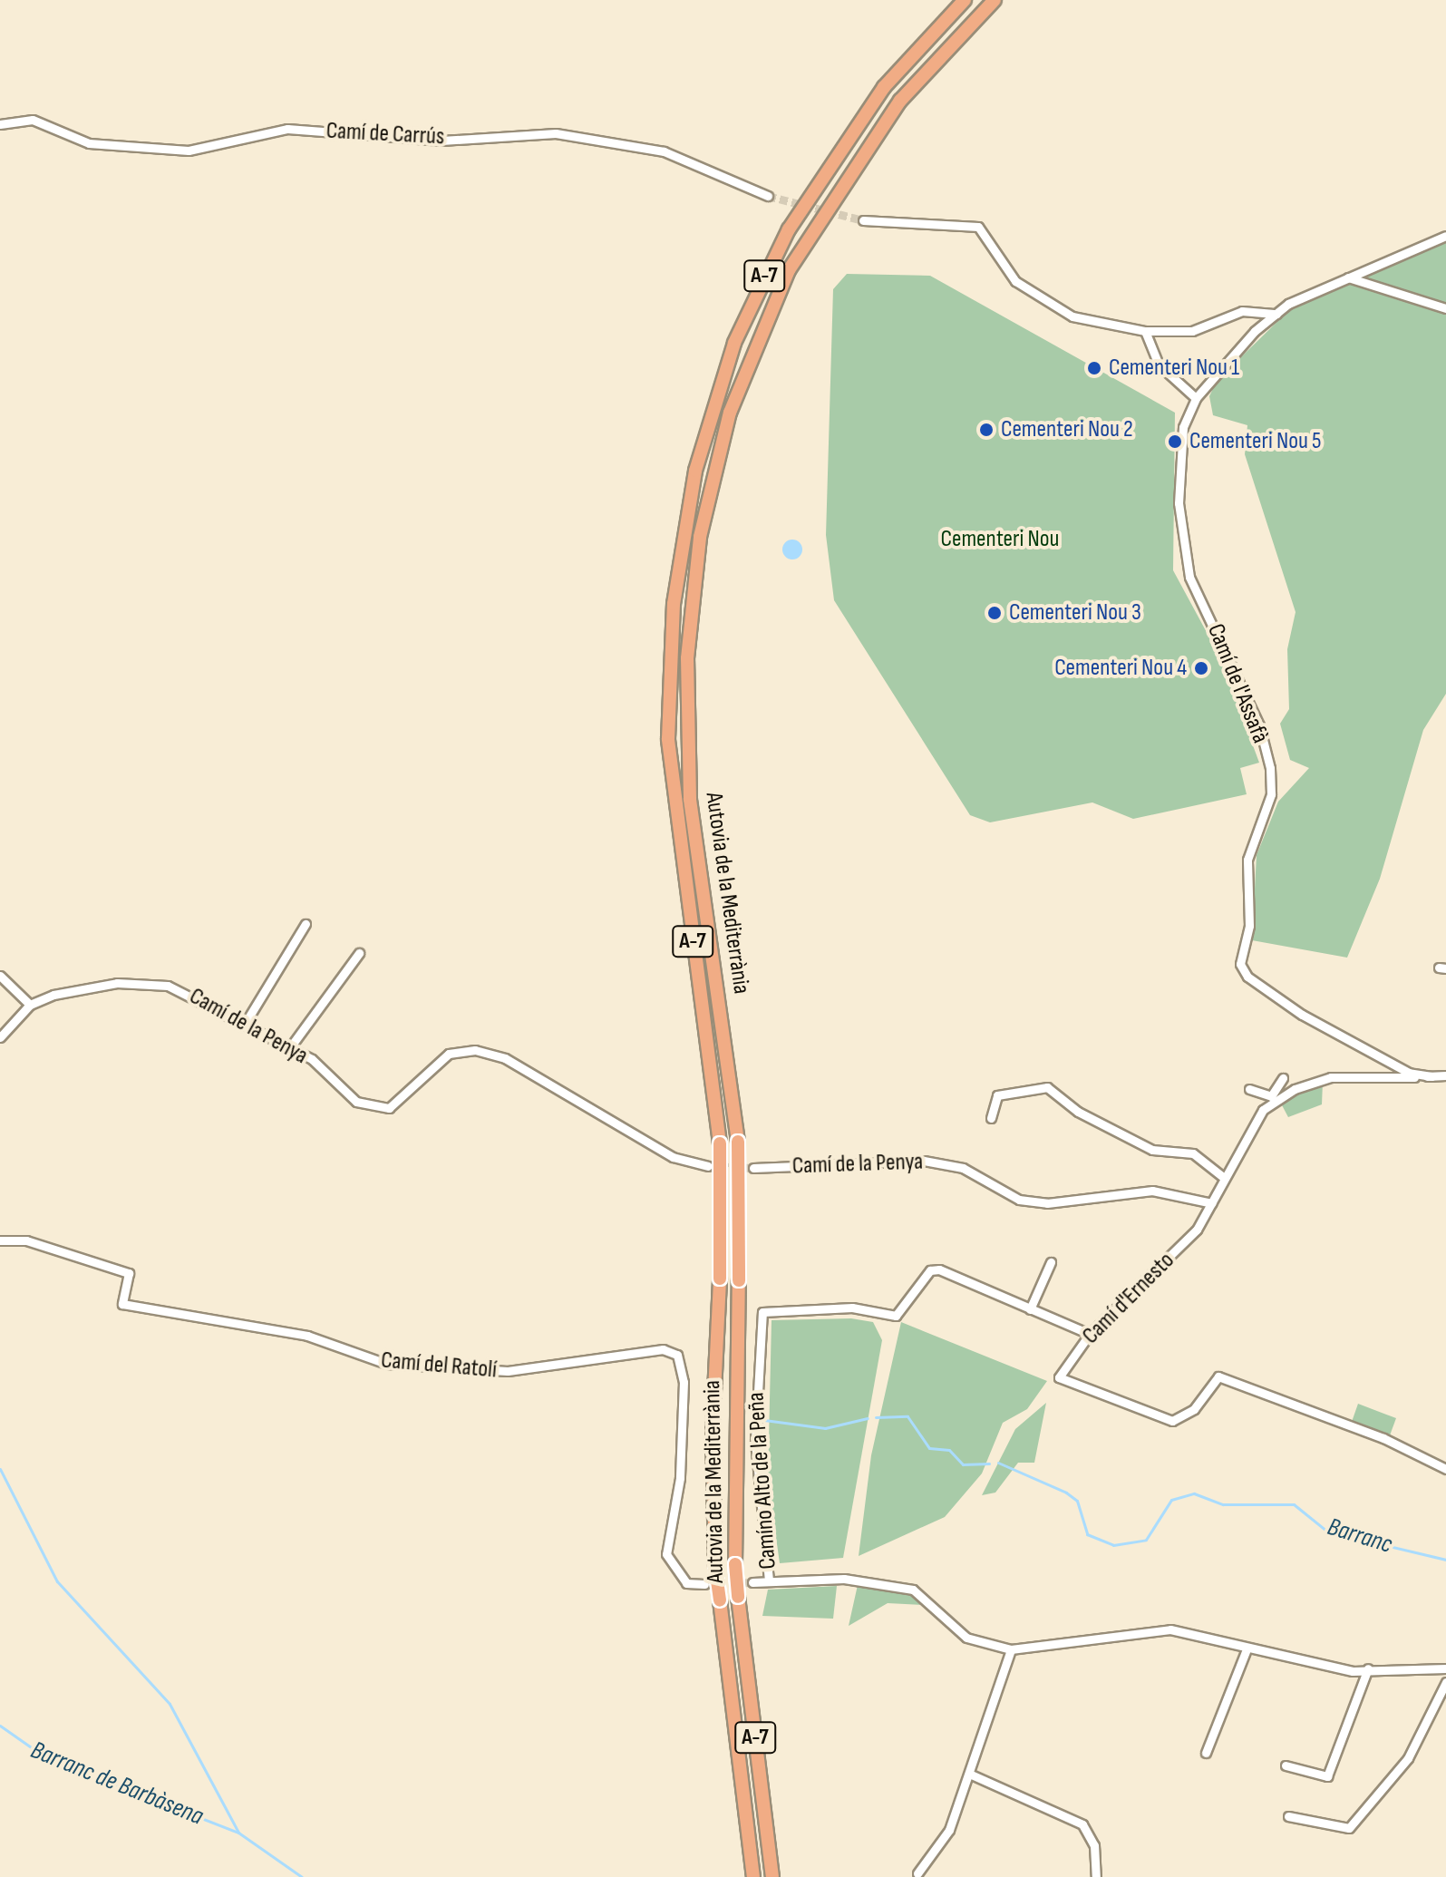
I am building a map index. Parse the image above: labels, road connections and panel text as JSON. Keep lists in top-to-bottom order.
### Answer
{
  "streets": {
    "highway": ["A-7", "Autovia de la Mediterrània"],
    "street": [
      "Camí de Carrús",
      "Camí de l'Assafà",
      "Camí de la Penya",
      "Camí d'Ernesto",
      "Camí del Ratolí",
      "Camíno Alto de la Peña"
    ]
  },
  "crossings": [
    ["Camí de la Penya", "Camí d'Ernesto"],
    ["Camí d'Ernesto", "Camíno Alto de la Peña"]
  ],
  "water": ["Barranc", "Barranc de Barbàsena"],
  "parks": ["Cementeri Nou"],
  "places": [
    "Cementeri Nou 1",
    "Cementeri Nou 2",
    "Cementeri Nou 5",
    "Cementeri Nou 3",
    "Cementeri Nou 4"
  ]
}
